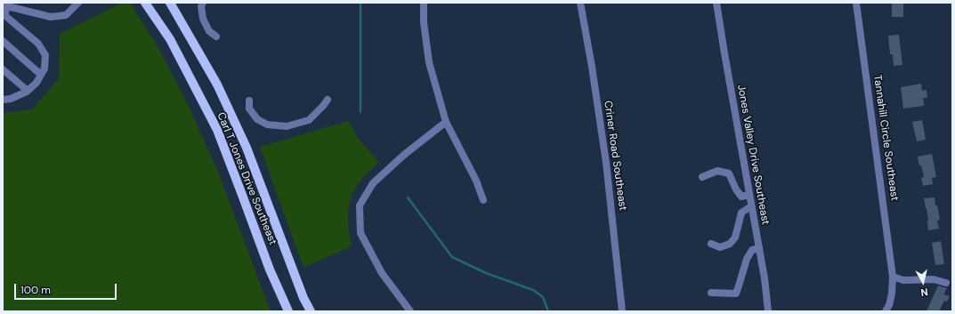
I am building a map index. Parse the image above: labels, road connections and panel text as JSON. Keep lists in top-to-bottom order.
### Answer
{
  "streets": {
    "main road": ["Carl T Jones Drive Southeast"],
    "street": ["Tannahill Circle Southeast", "Jones Valley Drive Southeast", "Criner Road Southeast"]
  },
  "scale_bar": "100 m",
  "north": "bottom"
}
